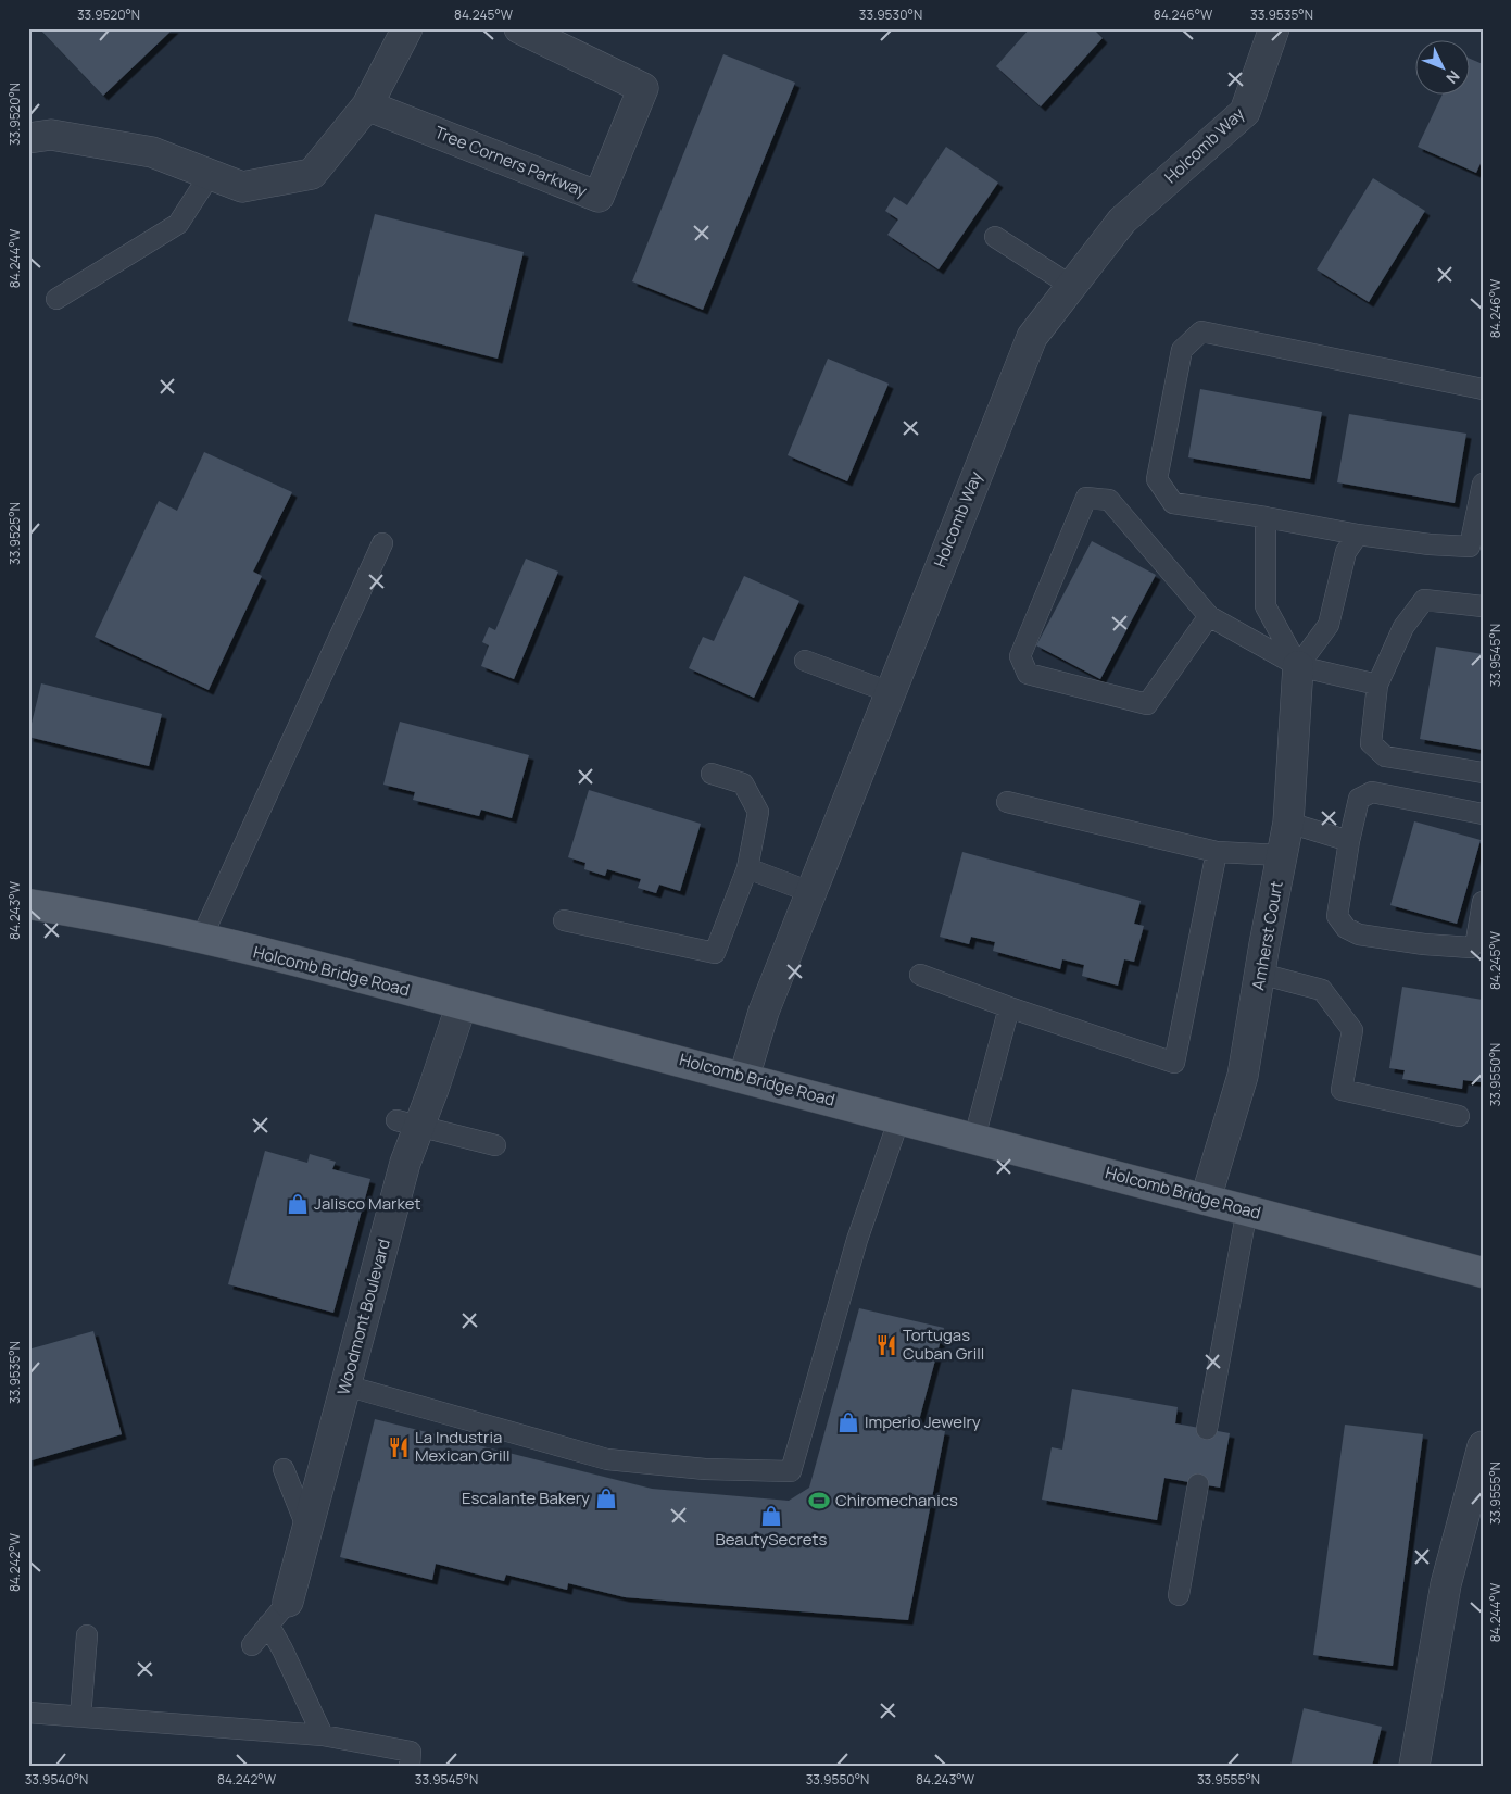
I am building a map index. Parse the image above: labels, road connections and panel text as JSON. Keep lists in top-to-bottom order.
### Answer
{
  "streets": {
    "main road": ["Holcomb Bridge Road"],
    "street": [
      "Holcomb Way",
      "Tree Corners Parkway",
      "Amherst Court",
      "Woodmont Boulevard"
    ]
  },
  "crossings": [
    ["Holcomb Way", "Holcomb Bridge Road"],
    ["Amherst Court", "Holcomb Bridge Road"],
    ["Holcomb Bridge Road", "Woodmont Boulevard"]
  ],
  "places": {
    "shop": [
      "Jalisco Market",
      "Imperio Jewelry",
      "Escalante Bakery",
      "BeautySecrets"
    ],
    "restaurant": ["Tortugas Cuban Grill", "La Industria Mexican Grill"],
    "sports": ["Chiromechanics"]
  },
  "north": "bottom right",
  "coordinates": [
    "33.9520°N",
    "84.245°W",
    "33.9530°N",
    "84.246°W",
    "33.9535°N",
    "84.244°W",
    "33.9525°N",
    "33.9545°N",
    "84.243°W",
    "33.9550°N",
    "33.9555°N",
    "84.242°W",
    "33.9540°N"
  ]
}
